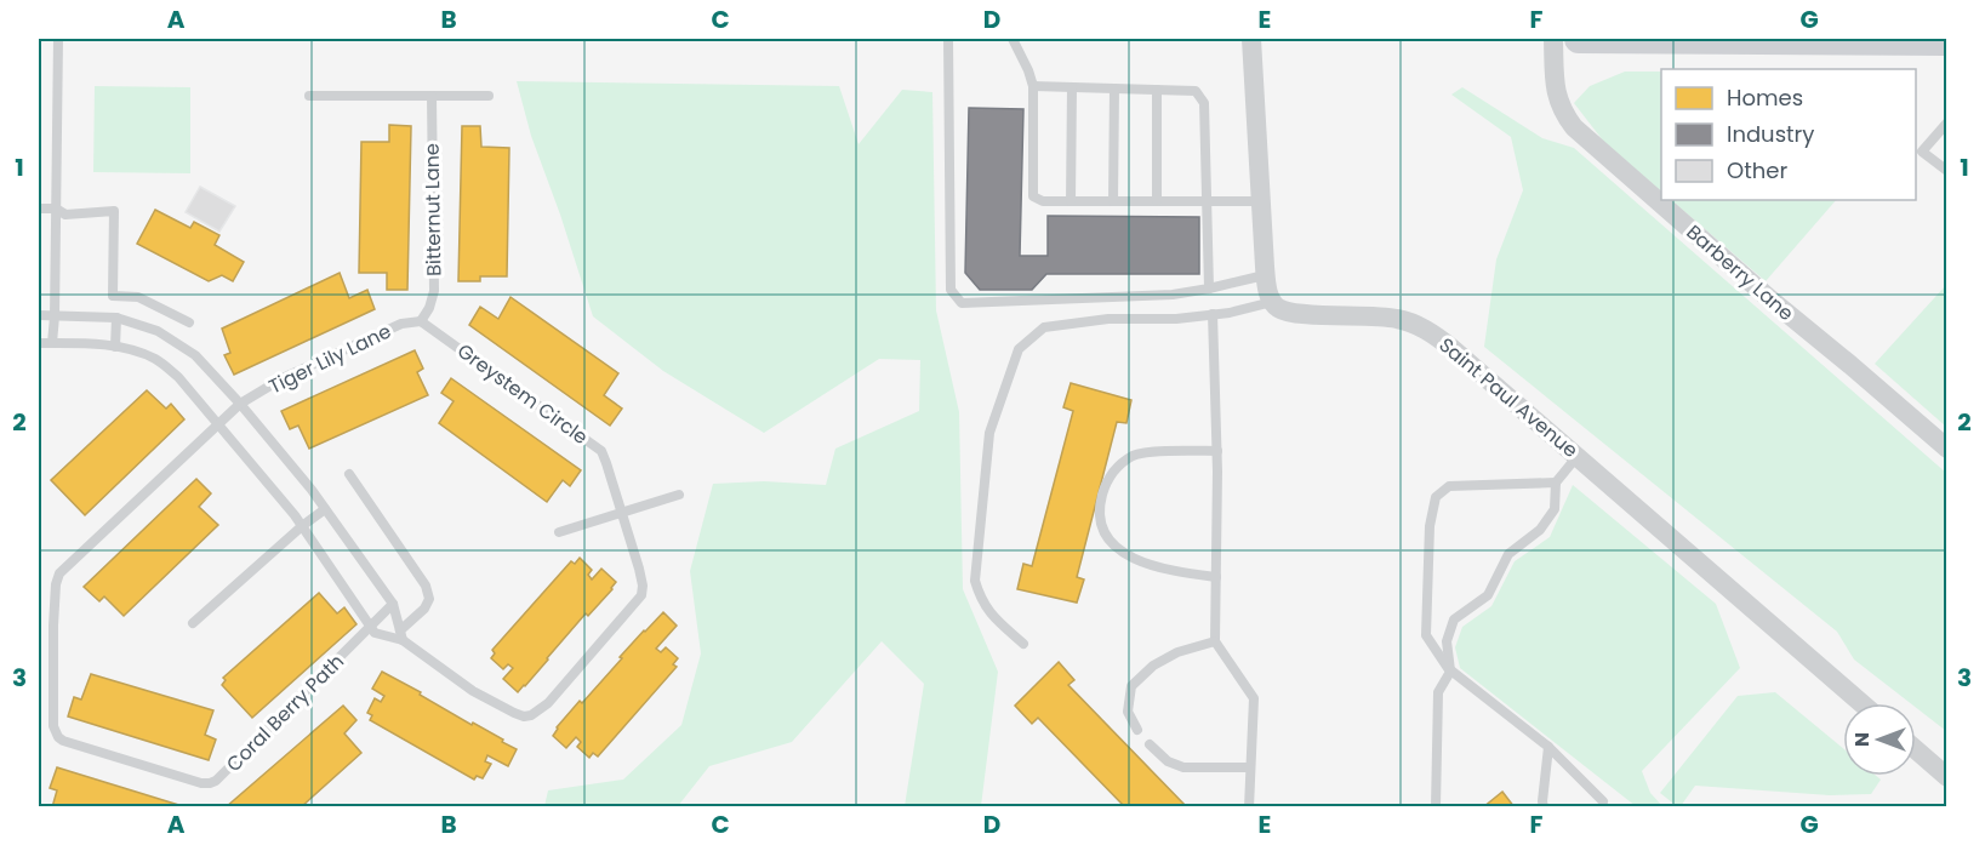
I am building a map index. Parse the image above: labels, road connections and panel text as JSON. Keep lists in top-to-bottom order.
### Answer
{
  "streets": {
    "street": ["Barberry Lane", "Saint Paul Avenue"],
    "lane": [
      "Bitternut Lane",
      "Tiger Lily Lane",
      "Greystem Circle",
      "Coral Berry Path"
    ]
  },
  "crossings": [
    ["Bitternut Lane", "Tiger Lily Lane"],
    ["Bitternut Lane", "Greystem Circle"],
    ["Tiger Lily Lane", "Greystem Circle"],
    ["Tiger Lily Lane", "Coral Berry Path"],
    ["Greystem Circle", "Coral Berry Path"]
  ],
  "legend": ["Homes", "Industry", "Other"],
  "north": "left",
  "grid": {
    "columns": [
      "A",
      "B",
      "C",
      "D",
      "E",
      "F",
      "G"
    ],
    "rows": ["1", "2", "3"]
  }
}
